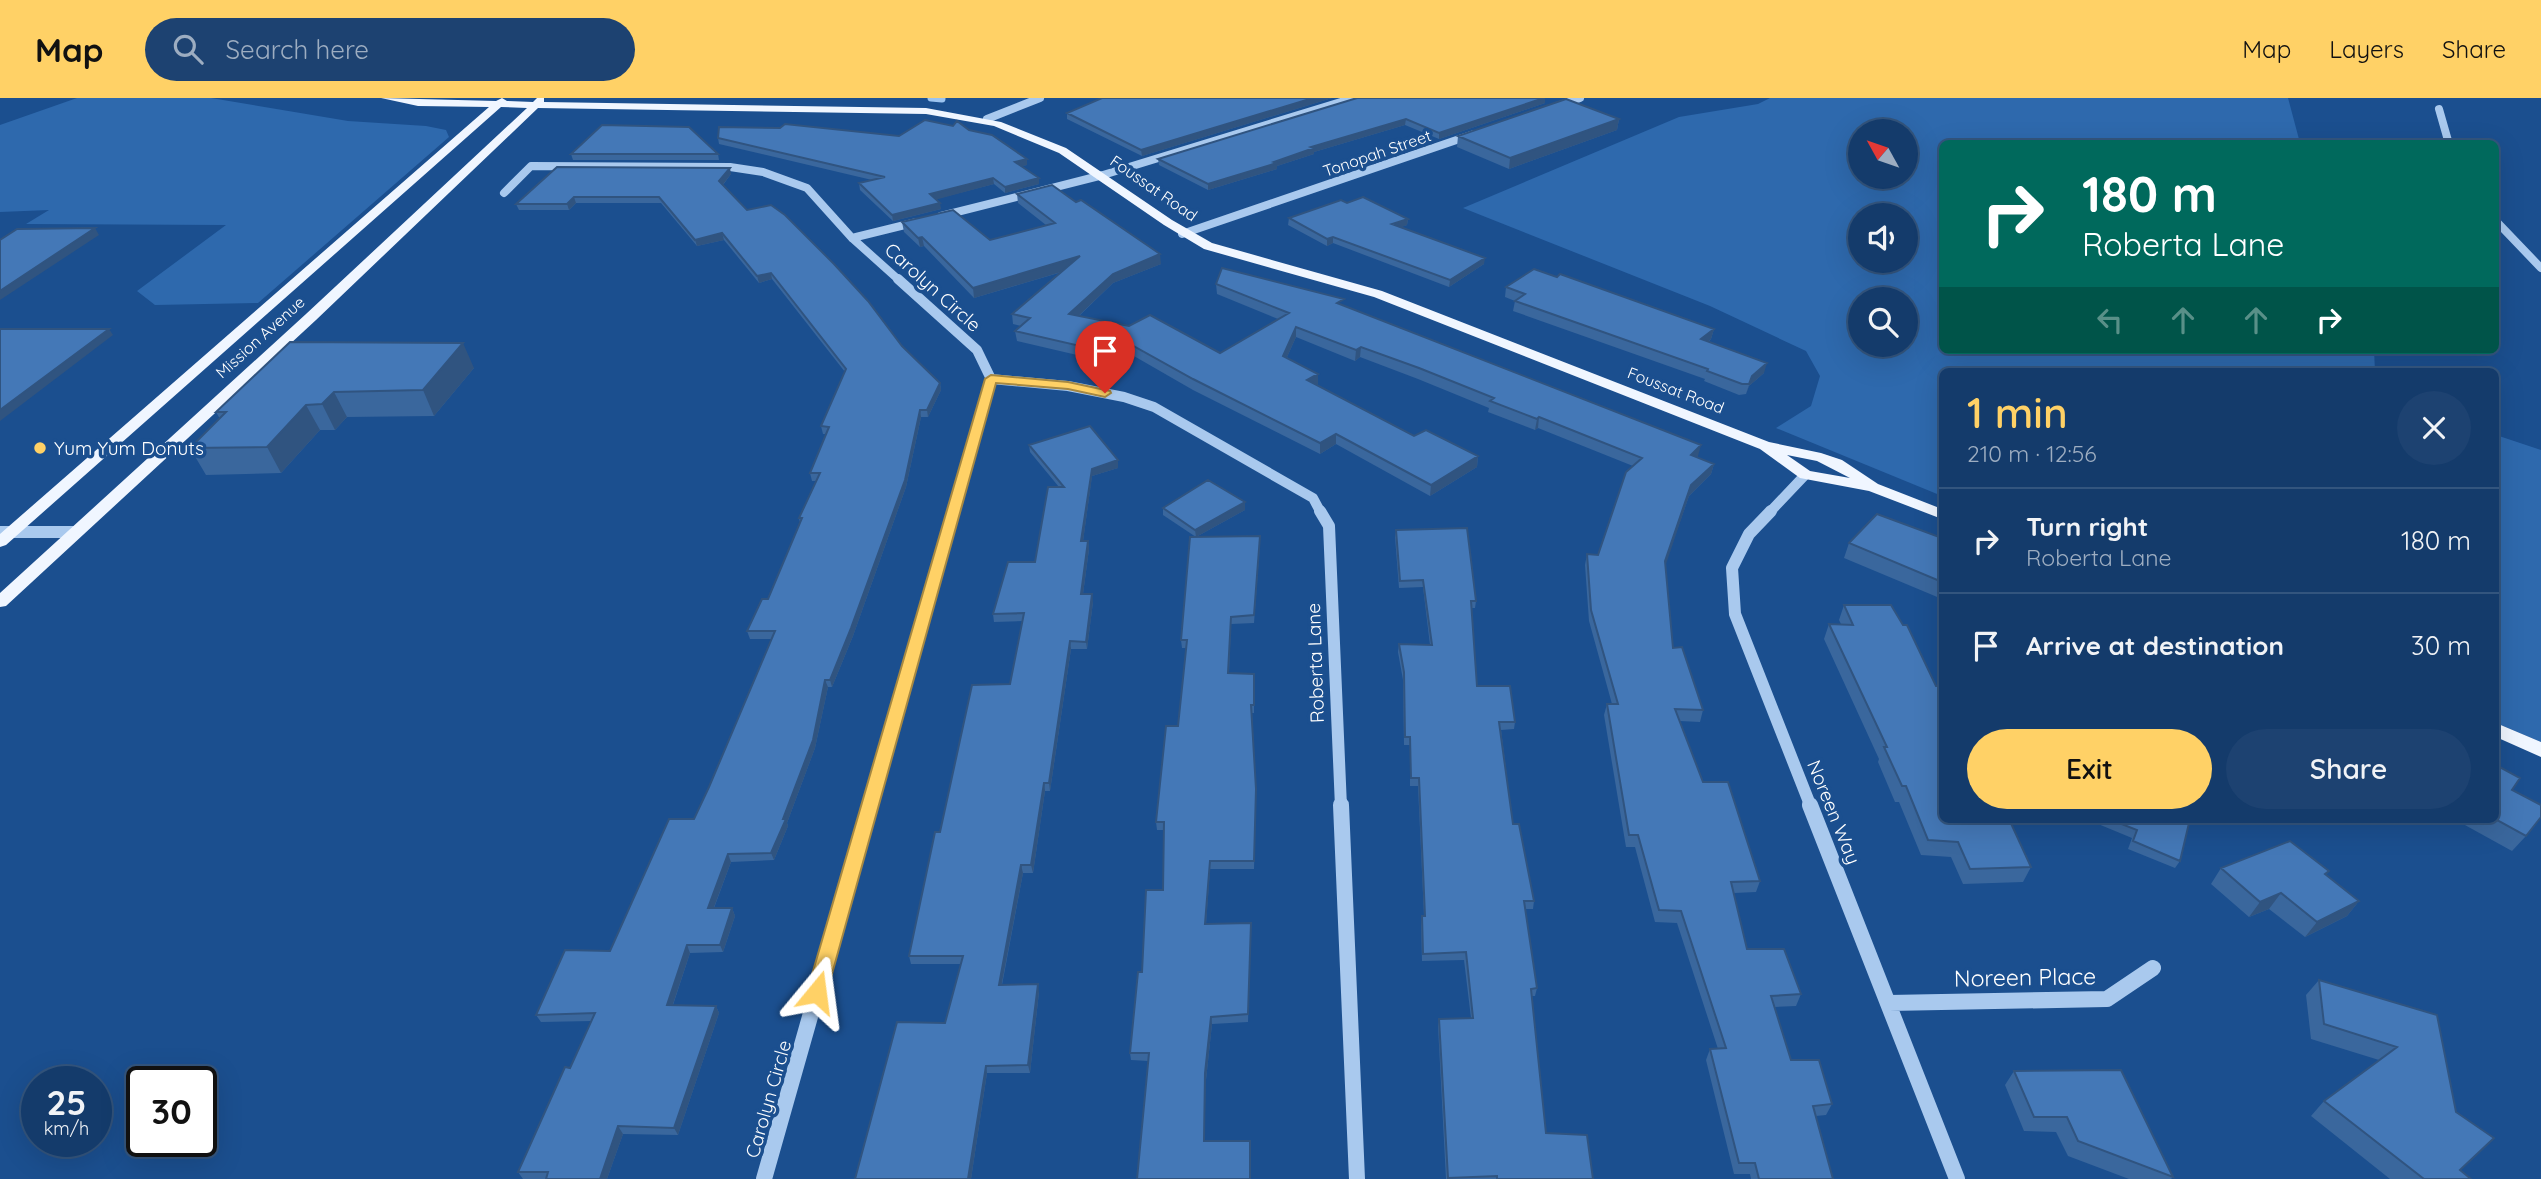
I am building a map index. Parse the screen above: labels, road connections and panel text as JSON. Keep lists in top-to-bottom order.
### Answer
{
  "streets": {
    "main road": ["Foussat Road", "Mission Avenue"],
    "street": [
      "Tonopah Street",
      "Carolyn Circle",
      "Roberta Lane",
      "Noreen Way",
      "Noreen Place"
    ]
  },
  "crossings": [
    ["Tonopah Street", "Foussat Road"],
    ["Foussat Road", "Mission Avenue"],
    ["Foussat Road", "Noreen Way"],
    ["Carolyn Circle", "Roberta Lane"],
    ["Noreen Way", "Noreen Place"]
  ],
  "places": ["Yum Yum Donuts"],
  "north": "top left",
  "page": {
    "header": "Map",
    "search": "Search here",
    "nav": ["Map", "Layers", "Share"],
    "turn": ["180 m", "Roberta Lane"],
    "heading": ["1 min", "210 m · 12:56"],
    "list": [
      {
        "name": "Turn right",
        "note": "Roberta Lane",
        "value": "180 m"
      },
      {
        "name": "Arrive at destination",
        "value": "30 m"
      }
    ],
    "buttons": ["Exit", "Share"],
    "speed": "25 km/h",
    "limit": "30"
  }
}
